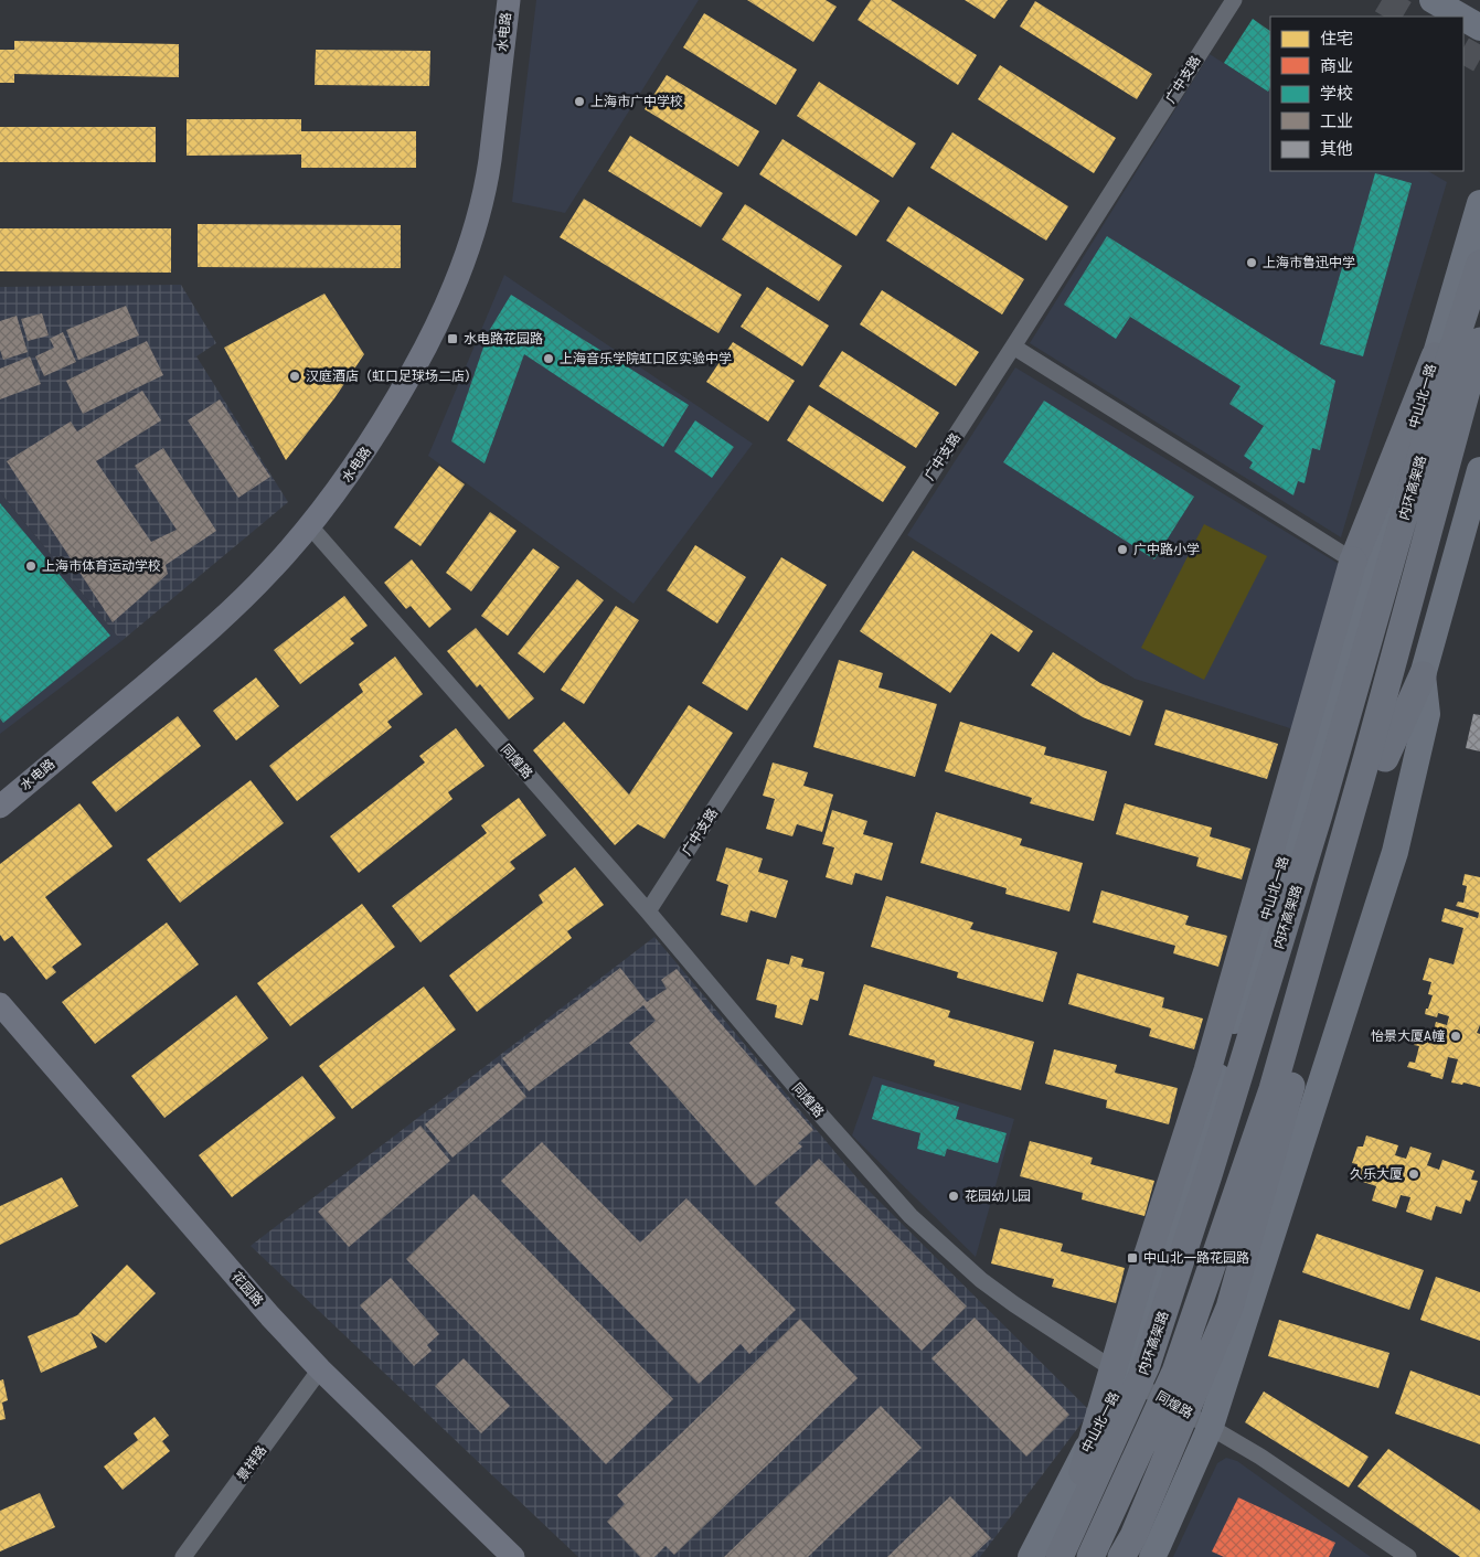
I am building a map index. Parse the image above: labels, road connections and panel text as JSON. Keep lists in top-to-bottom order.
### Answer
{
  "streets": {
    "highway": ["内环高架路"],
    "main road": ["水电路", "中山北一路", "花园路"],
    "street": ["广中支路", "同煌路", "景祥路"]
  },
  "crossings": [
    ["水电路", "同煌路"],
    ["广中支路", "同煌路"],
    ["中山北一路", "同煌路"],
    ["花园路", "景祥路"]
  ],
  "places": {
    "other": [
      "上海市广中学校",
      "上海市鲁迅中学",
      "上海音乐学院虹口区实验中学",
      "汉庭酒店（虹口足球场二店）",
      "广中路小学",
      "上海市体育运动学校",
      "怡景大厦A幢",
      "久乐大厦",
      "花园幼儿园"
    ],
    "transit": ["水电路花园路", "中山北一路花园路"]
  },
  "legend": [
    "住宅",
    "商业",
    "学校",
    "工业",
    "其他"
  ]
}
